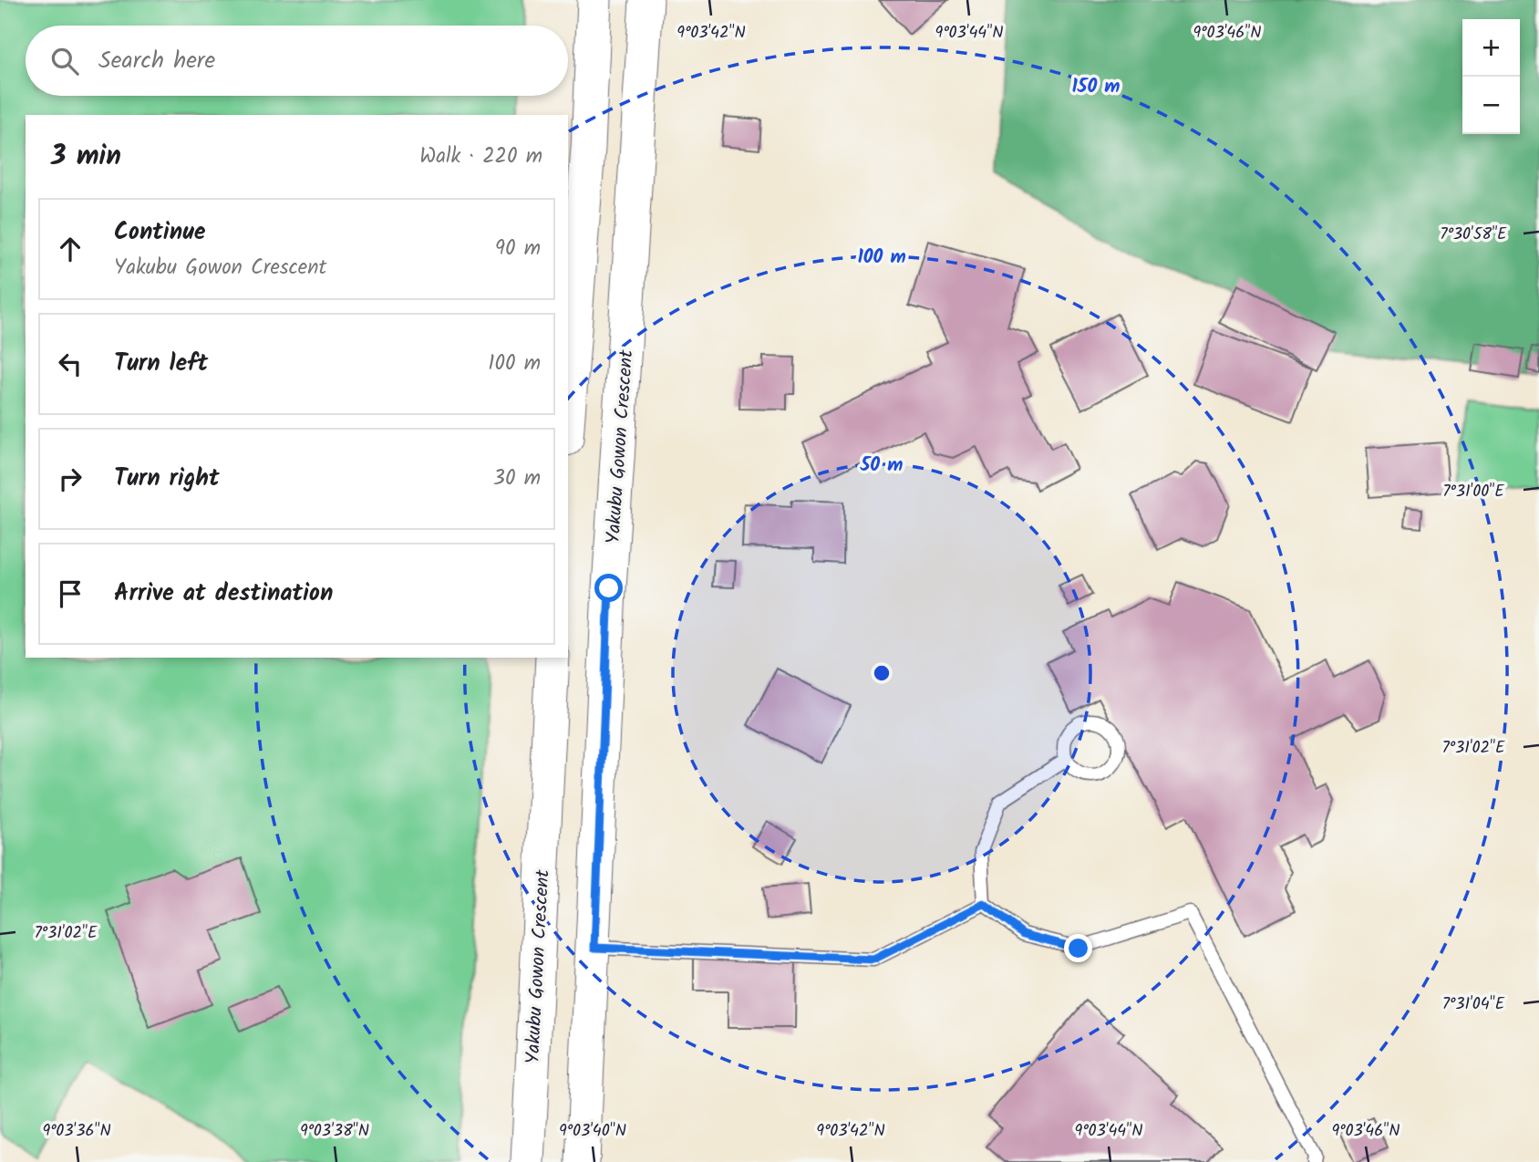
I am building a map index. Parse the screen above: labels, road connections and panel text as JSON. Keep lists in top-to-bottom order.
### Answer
{
  "streets": {
    "street": ["Yakubu Gowon Crescent"]
  },
  "page": {
    "map_buttons": ["+", "−"],
    "search": "Search here",
    "heading": ["3 min", "Walk · 220 m"],
    "list": [
      ["Continue", "Yakubu Gowon Crescent", "90 m"],
      ["Turn left", "100 m"],
      ["Turn right", "30 m"],
      "Arrive at destination"
    ]
  },
  "coordinates": [
    "9°03'42\"N",
    "9°03'44\"N",
    "9°03'46\"N",
    "7°30'58\"E",
    "7°31'00\"E",
    "7°31'02\"E",
    "7°31'04\"E",
    "9°03'36\"N",
    "9°03'38\"N",
    "9°03'40\"N"
  ],
  "rings": ["150 m", "100 m", "50 m"]
}
